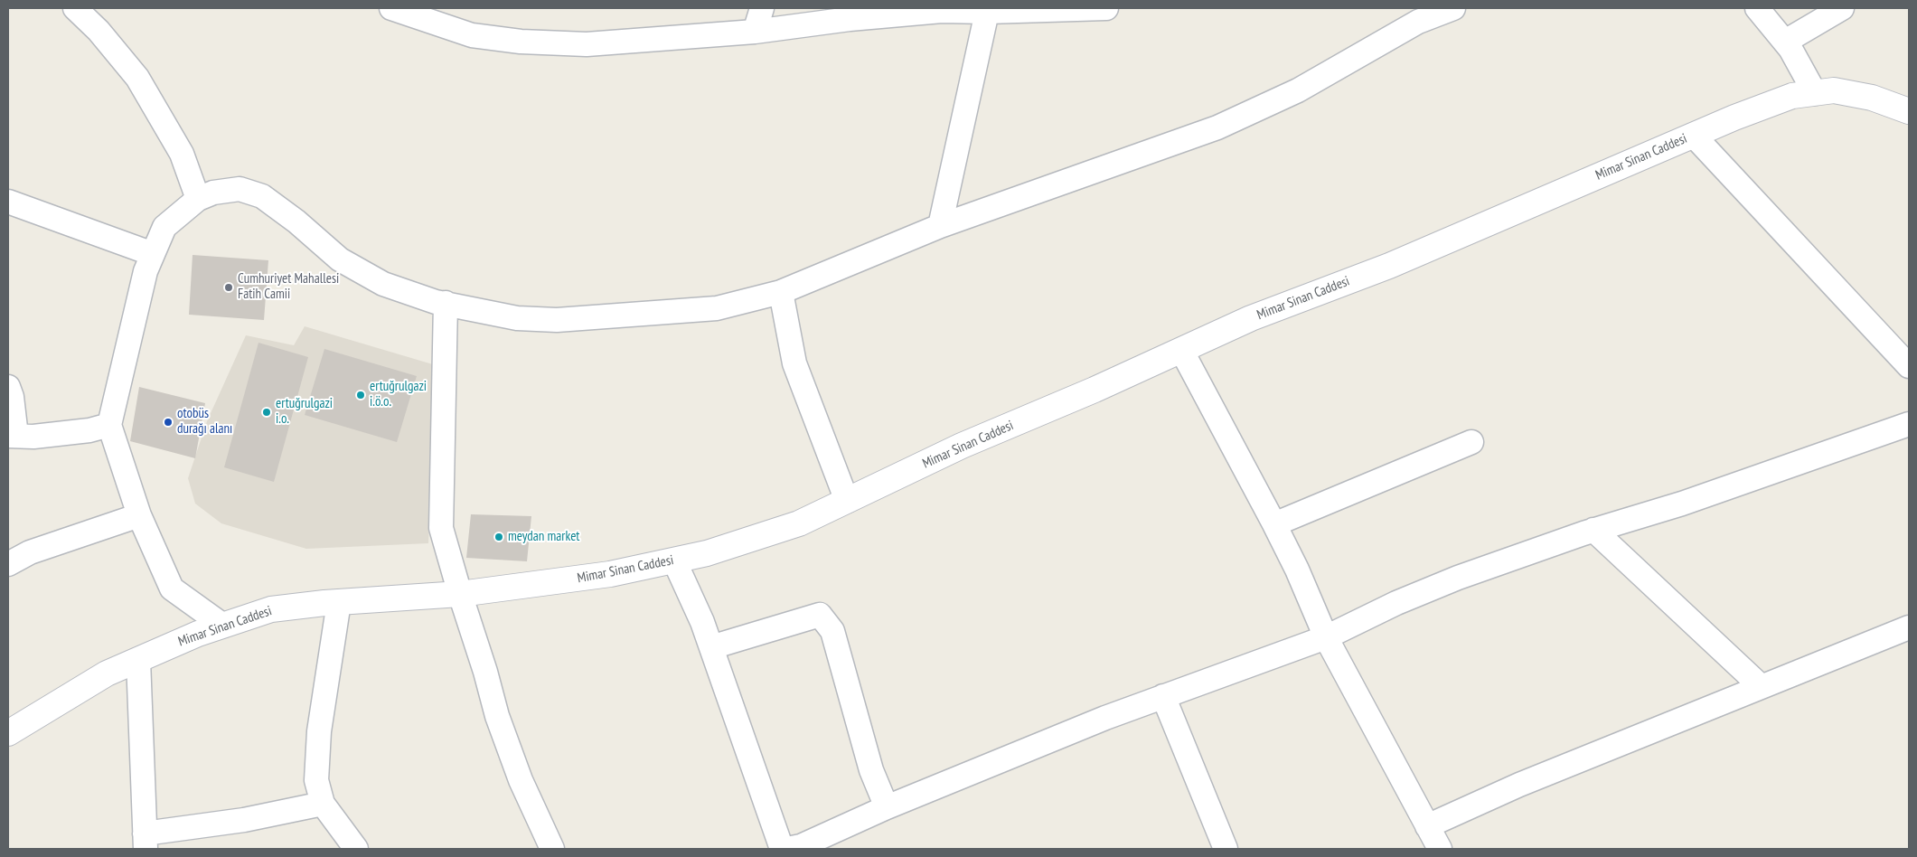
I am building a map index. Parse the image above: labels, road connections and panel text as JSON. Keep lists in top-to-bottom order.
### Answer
{
  "streets": {
    "street": ["Mimar Sinan Caddesi"]
  },
  "places": [
    "Cumhuriyet Mahallesi Fatih Camii",
    "ertuğrulgazi i.ö.o.",
    "ertuğrulgazi i.o.",
    "otobüs durağı alanı",
    "meydan market"
  ]
}
